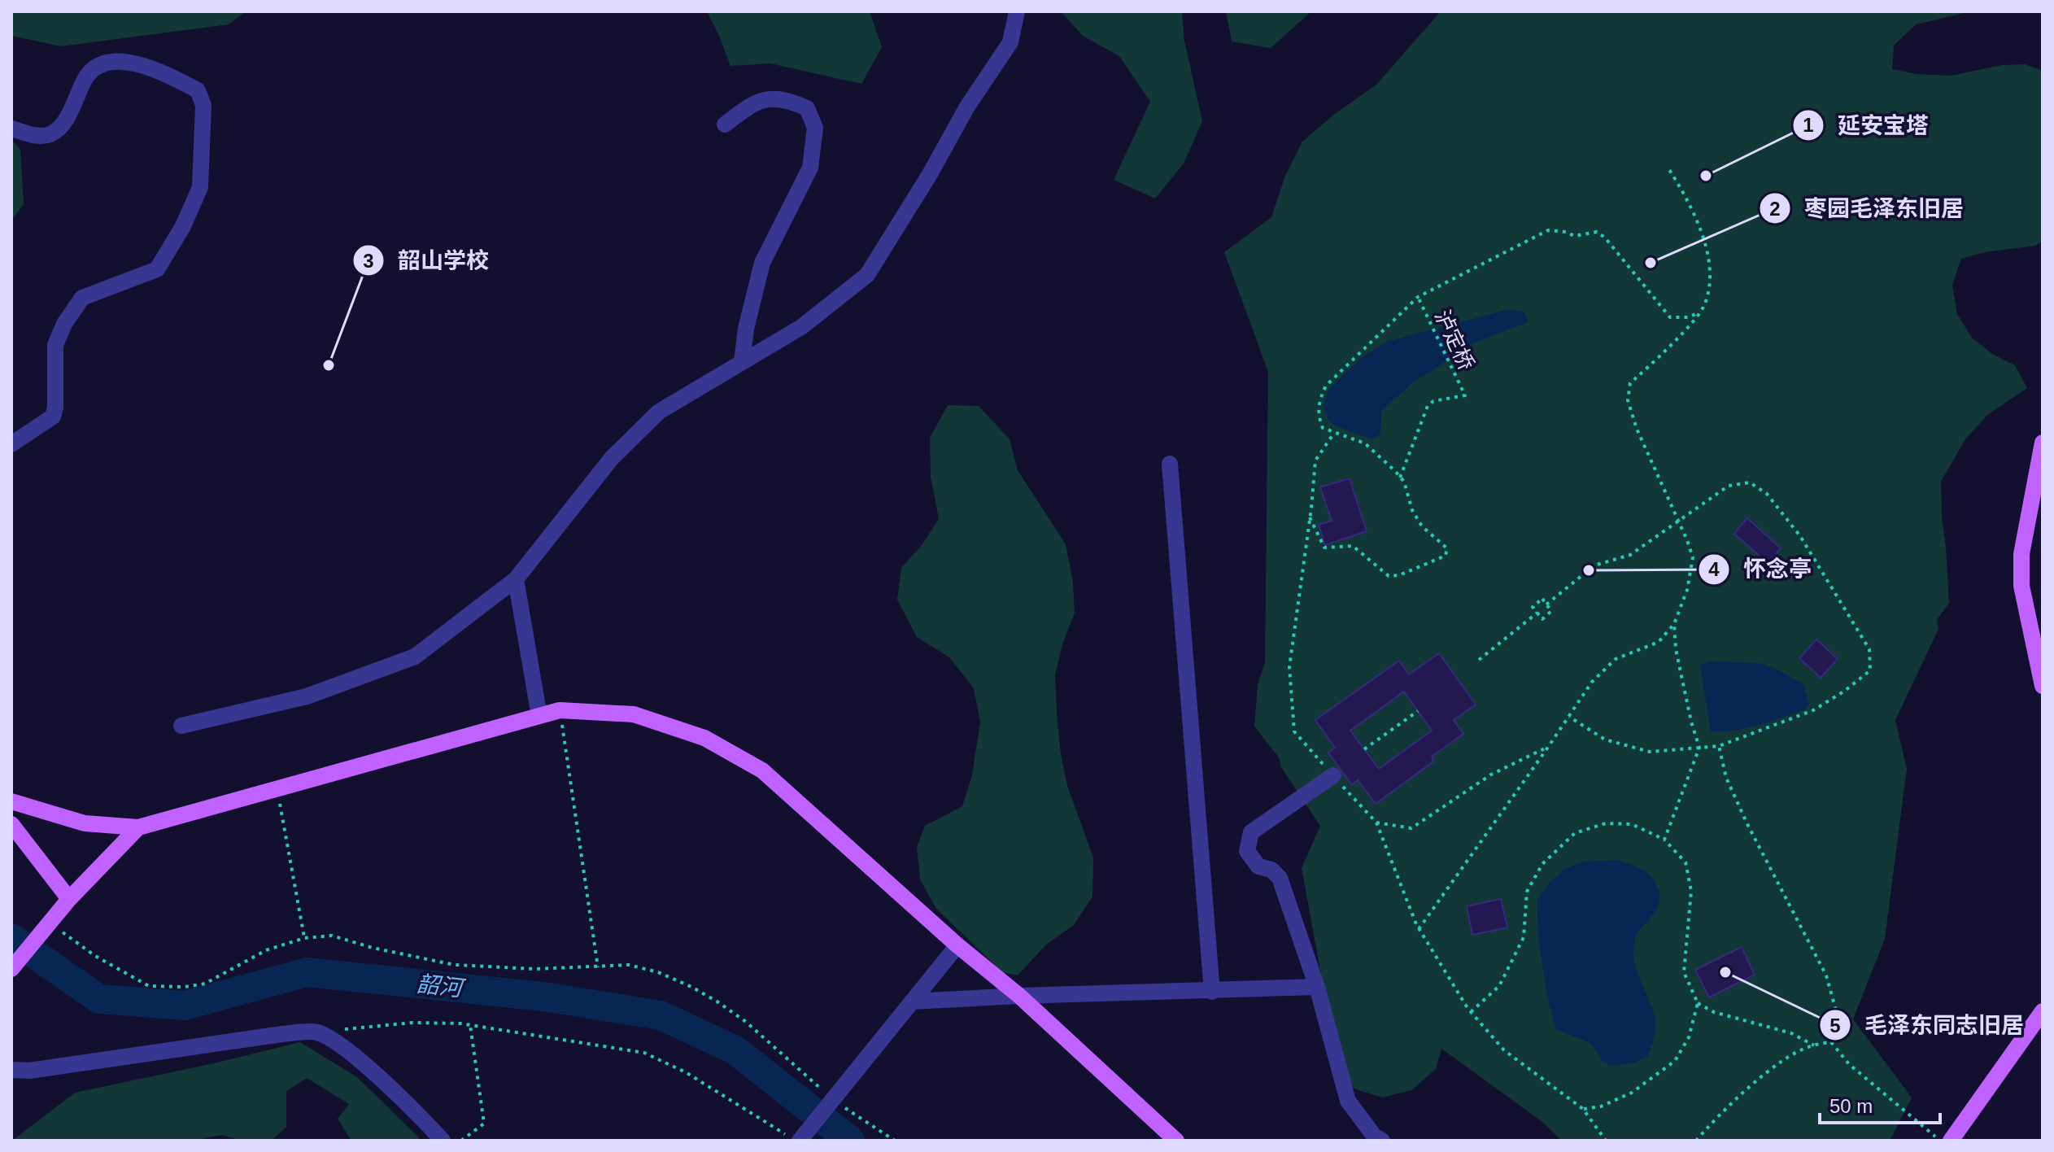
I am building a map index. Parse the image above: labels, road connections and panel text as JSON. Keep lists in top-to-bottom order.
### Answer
{
  "streets": {
    "path": ["泸定桥"]
  },
  "water": ["韶河"],
  "places": [
    "延安宝塔",
    "枣园毛泽东旧居",
    "韶山学校",
    "怀念亭",
    "毛泽东同志旧居"
  ],
  "scale_bar": "50 m"
}
